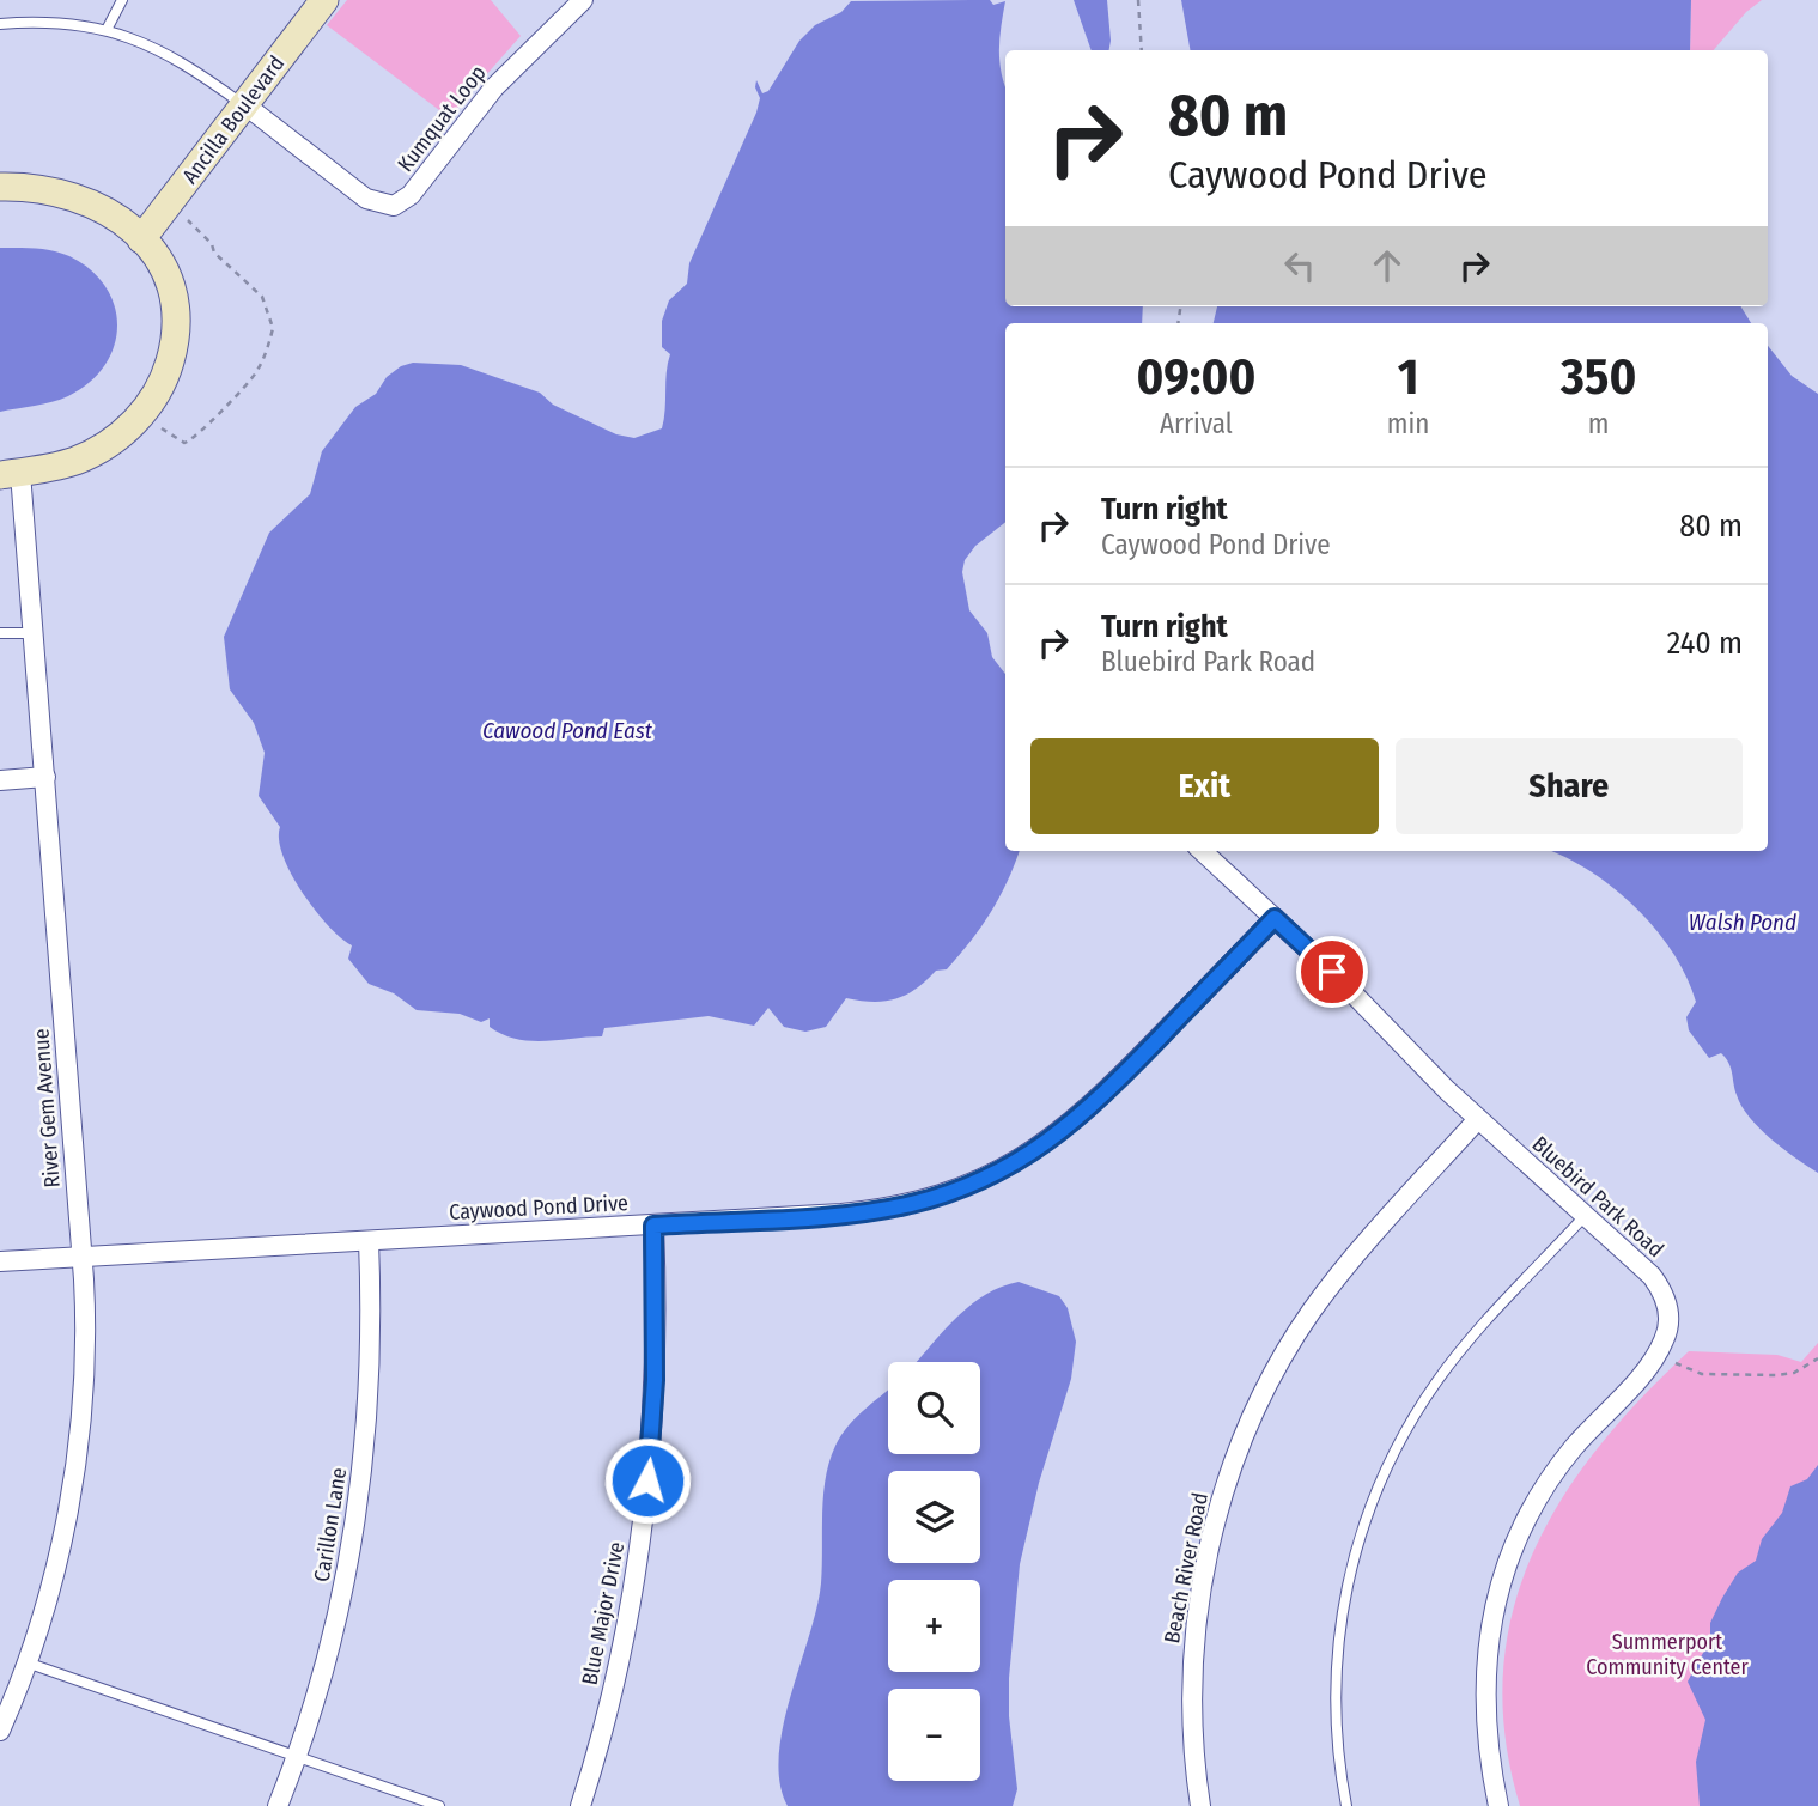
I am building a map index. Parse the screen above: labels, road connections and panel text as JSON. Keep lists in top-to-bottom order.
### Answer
{
  "streets": {
    "street": [
      "Kumquat Loop",
      "Ancilla Boulevard",
      "River Gem Avenue",
      "Bluebird Park Road",
      "Caywood Pond Drive",
      "Carillon Lane",
      "Beach River Road",
      "Blue Major Drive"
    ]
  },
  "crossings": [
    ["Kumquat Loop", "Ancilla Boulevard"],
    ["River Gem Avenue", "Caywood Pond Drive"],
    ["Bluebird Park Road", "Caywood Pond Drive"],
    ["Bluebird Park Road", "Beach River Road"],
    ["Caywood Pond Drive", "Carillon Lane"],
    ["Caywood Pond Drive", "Blue Major Drive"]
  ],
  "water": ["Cawood Pond East", "Walsh Pond"],
  "parks": ["Summerport Community Center"],
  "page": {
    "turn": ["80 m", "Caywood Pond Drive"],
    "eta": [
      "09:00",
      "Arrival",
      "1",
      "min",
      "350",
      "m"
    ],
    "list": [
      {
        "name": "Turn right",
        "note": "Caywood Pond Drive",
        "value": "80 m"
      },
      {
        "name": "Turn right",
        "note": "Bluebird Park Road",
        "value": "240 m"
      }
    ],
    "buttons": ["Exit", "Share"],
    "map_buttons": ["+", "−"]
  }
}
